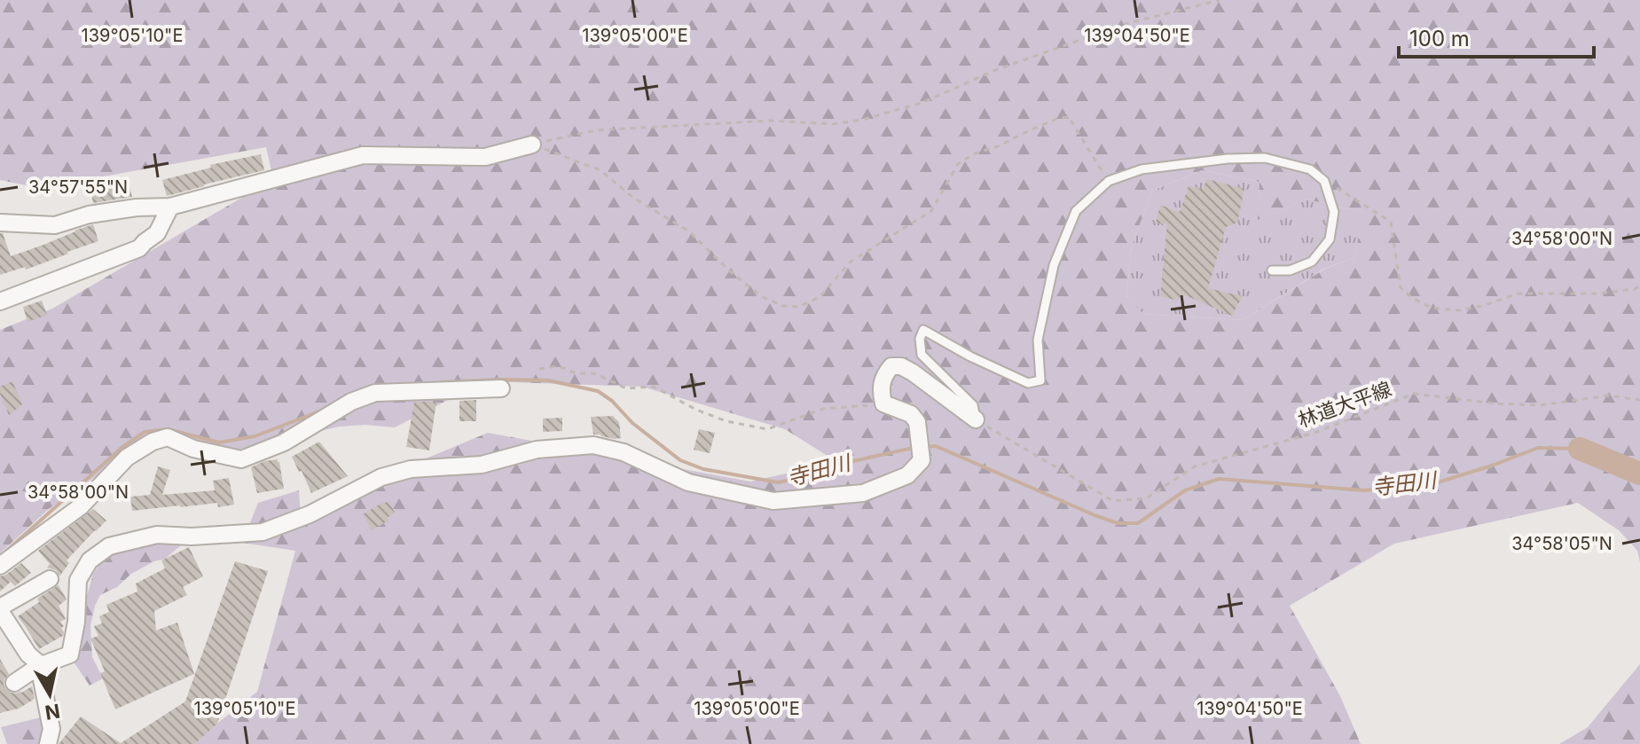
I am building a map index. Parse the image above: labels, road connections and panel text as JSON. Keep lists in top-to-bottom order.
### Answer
{
  "streets": {
    "path": ["林道大平線"]
  },
  "water": ["寺田川"],
  "scale_bar": "100 m",
  "north": "bottom",
  "coordinates": [
    "139°05'10\"E",
    "139°05'00\"E",
    "139°04'50\"E",
    "34°57'55\"N",
    "34°58'00\"N",
    "34°58'05\"N"
  ]
}
